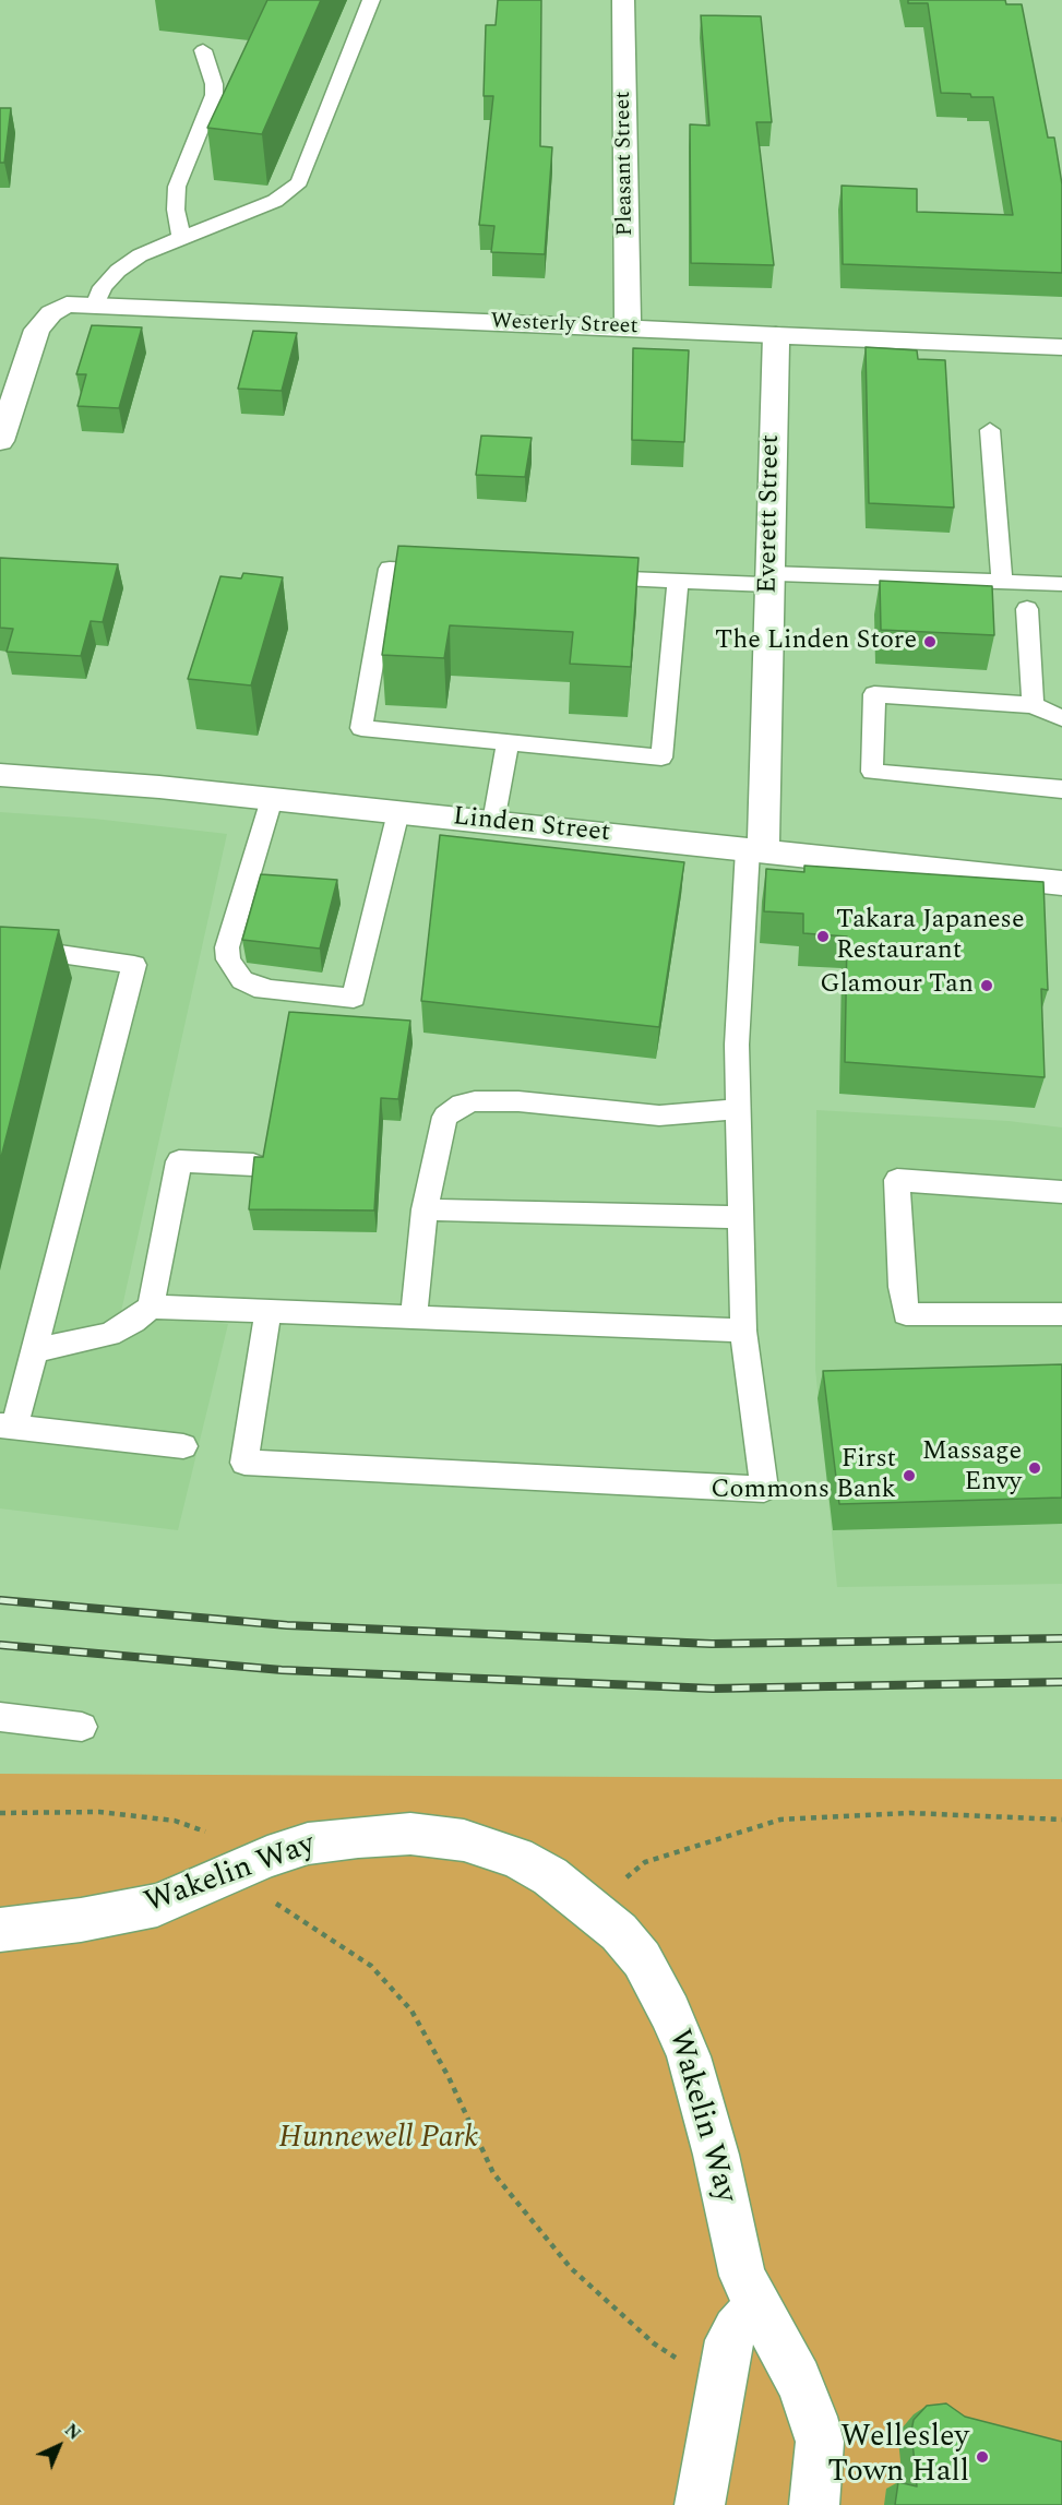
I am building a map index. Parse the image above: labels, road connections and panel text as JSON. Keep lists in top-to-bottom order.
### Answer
{
  "streets": {
    "street": [
      "Pleasant Street",
      "Westerly Street",
      "Everett Street",
      "Linden Street",
      "Wakelin Way"
    ]
  },
  "crossings": [
    ["Pleasant Street", "Westerly Street"],
    ["Westerly Street", "Everett Street"],
    ["Everett Street", "Linden Street"]
  ],
  "parks": ["Hunnewell Park"],
  "places": [
    "The Linden Store",
    "Takara Japanese Restaurant",
    "Glamour Tan",
    "Massage Envy",
    "First Commons Bank",
    "Wellesley Town Hall"
  ],
  "north": "top right"
}
